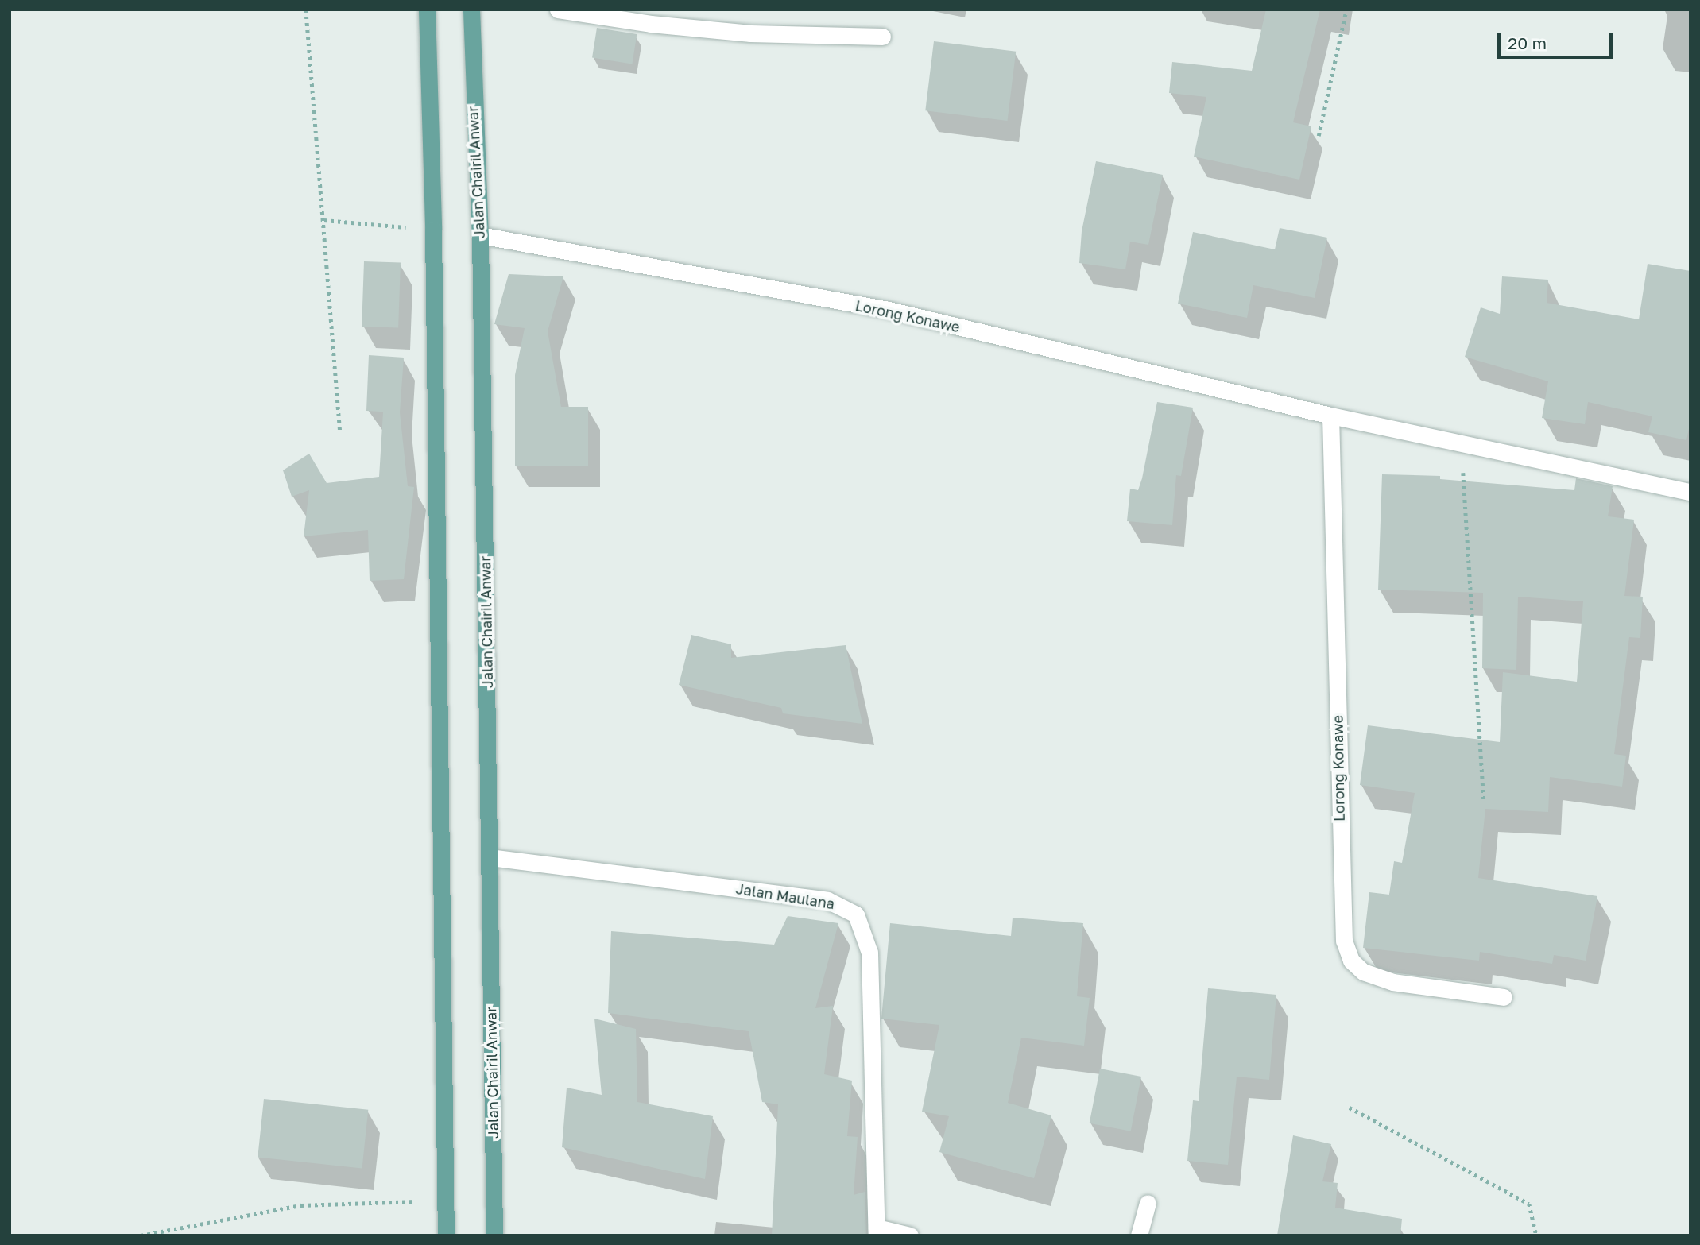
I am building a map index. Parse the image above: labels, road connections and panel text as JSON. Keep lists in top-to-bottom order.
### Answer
{
  "streets": {
    "main road": ["Jalan Chairil Anwar"],
    "street": ["Lorong Konawe", "Jalan Maulana"]
  },
  "crossings": [
    ["Jalan Chairil Anwar", "Lorong Konawe"],
    ["Jalan Chairil Anwar", "Jalan Maulana"]
  ],
  "scale_bar": "20 m"
}
